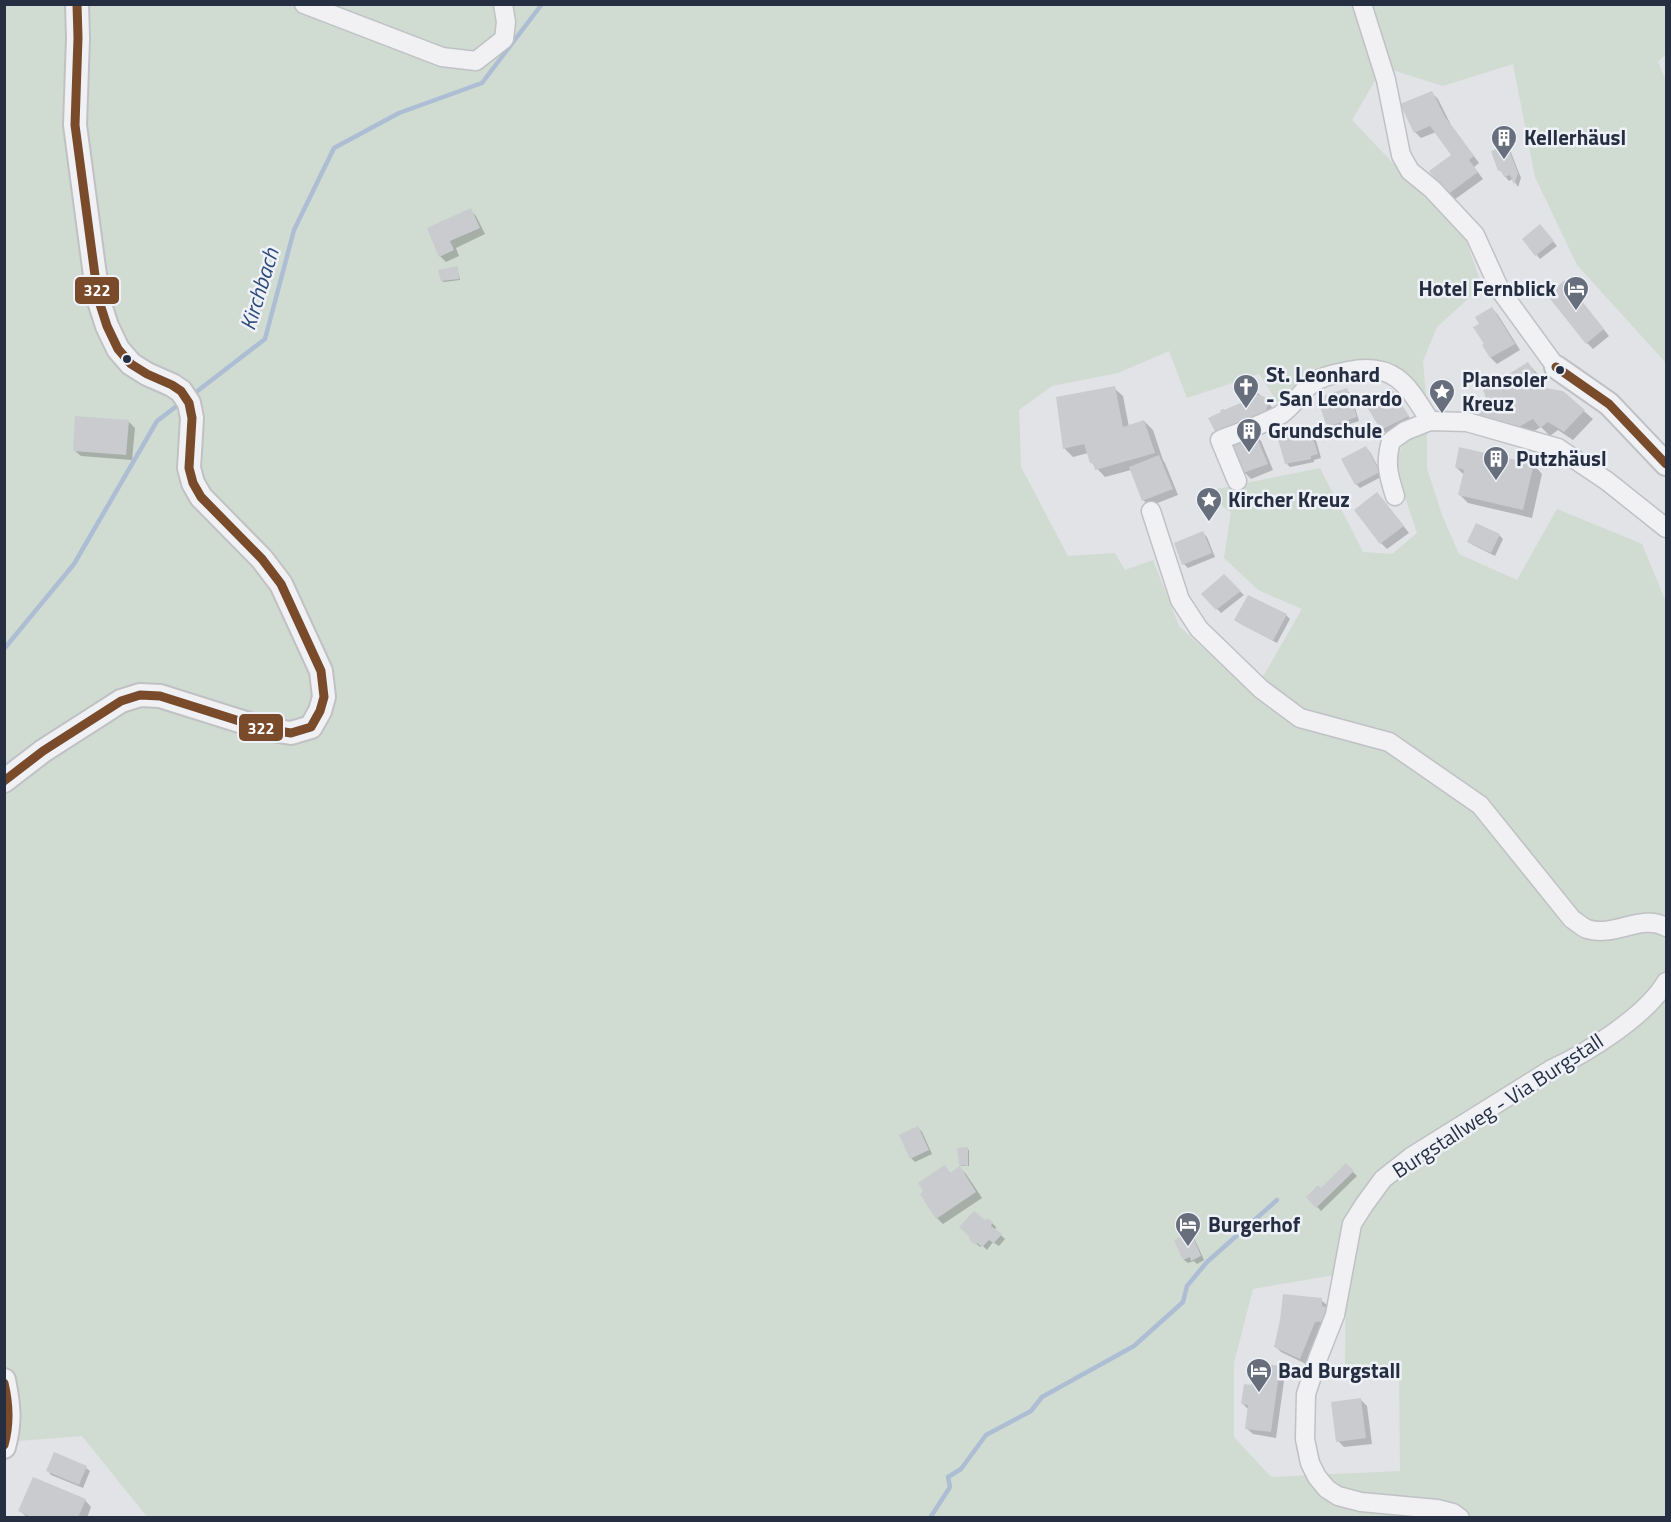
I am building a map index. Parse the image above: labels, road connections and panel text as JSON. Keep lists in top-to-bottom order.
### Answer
{
  "streets": {
    "street": ["Burgstallweg - Via Burgstall"]
  },
  "water": ["Kirchbach"],
  "places": {
    "building": ["Kellerhäusl", "Grundschule", "Putzhäusl"],
    "hotel": ["Hotel Fernblick", "Burgerhof", "Bad Burgstall"],
    "church": ["St. Leonhard - San Leonardo"],
    "place": ["Plansoler Kreuz", "Kircher Kreuz"]
  },
  "lines": ["transit line 322"]
}
